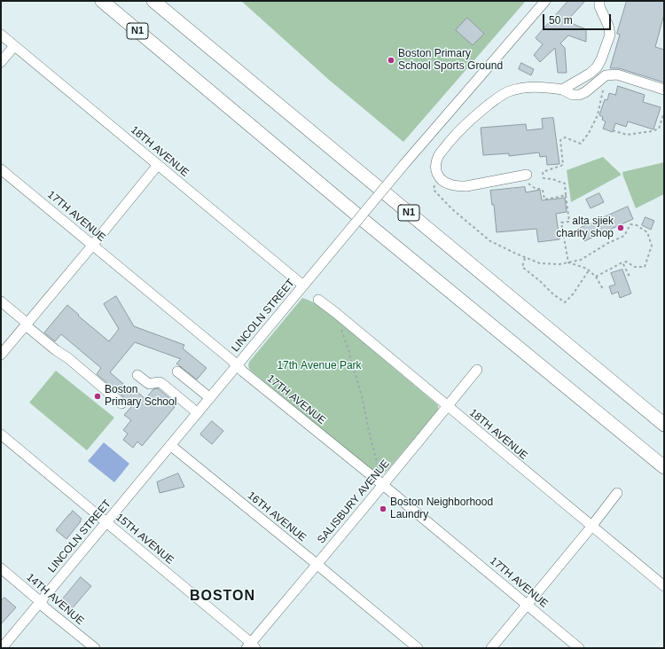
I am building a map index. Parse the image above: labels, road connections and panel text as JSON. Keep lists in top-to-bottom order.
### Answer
{
  "streets": {
    "highway": ["N1"],
    "street": [
      "18TH AVENUE",
      "17TH AVENUE",
      "LINCOLN STREET",
      "SALISBURY AVENUE",
      "16TH AVENUE",
      "15TH AVENUE",
      "14TH AVENUE"
    ]
  },
  "crossings": [
    ["18TH AVENUE", "LINCOLN STREET"],
    ["18TH AVENUE", "SALISBURY AVENUE"],
    ["17TH AVENUE", "LINCOLN STREET"],
    ["17TH AVENUE", "SALISBURY AVENUE"],
    ["LINCOLN STREET", "16TH AVENUE"],
    ["LINCOLN STREET", "15TH AVENUE"],
    ["LINCOLN STREET", "14TH AVENUE"],
    ["SALISBURY AVENUE", "16TH AVENUE"],
    ["SALISBURY AVENUE", "15TH AVENUE"]
  ],
  "districts": ["BOSTON"],
  "parks": ["17th Avenue Park"],
  "places": [
    "Boston Primary School Sports Ground",
    "alta sjiek charity shop",
    "Boston Primary School",
    "Boston Neighborhood Laundry"
  ],
  "scale_bar": "50 m"
}
